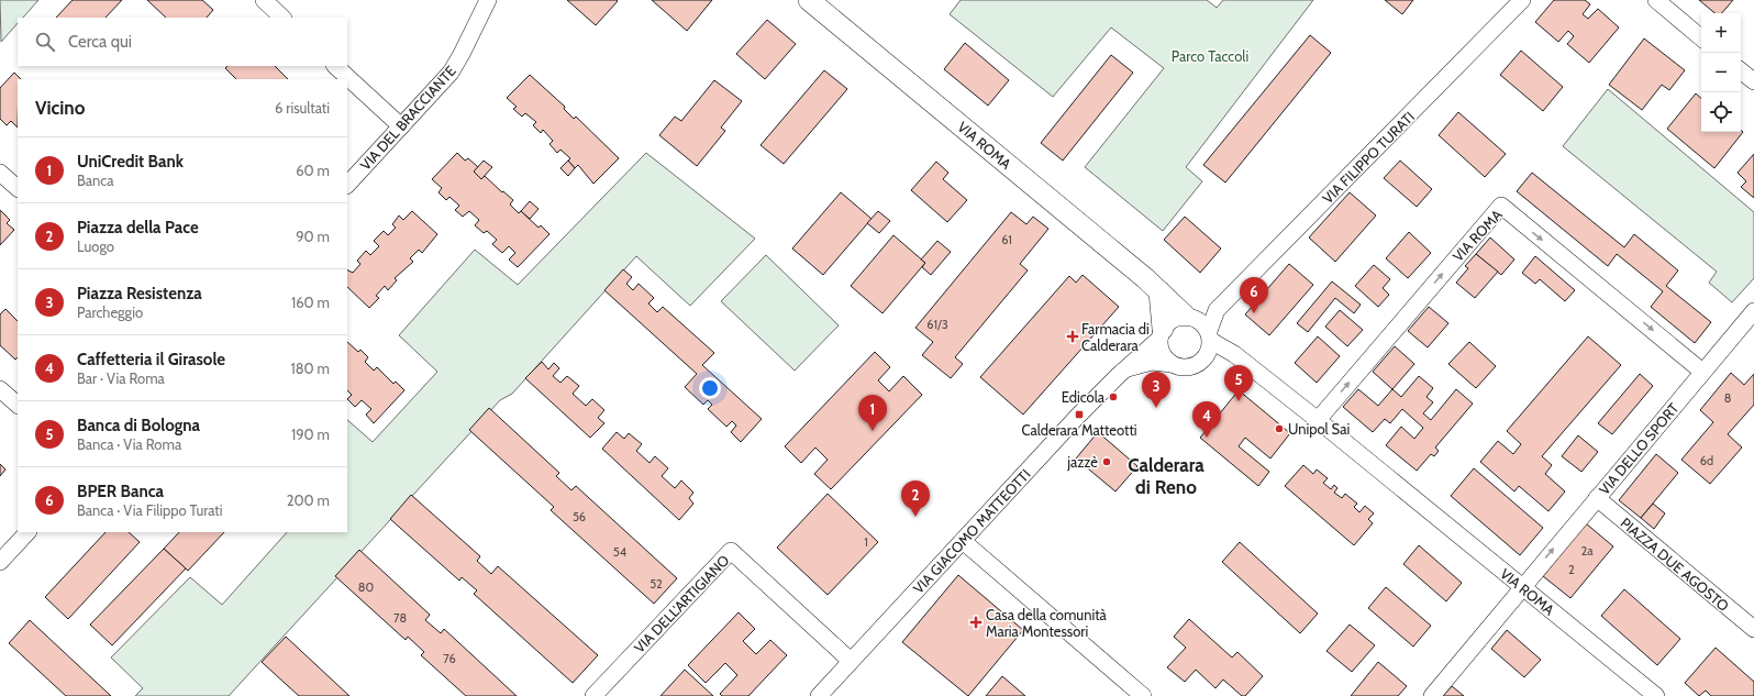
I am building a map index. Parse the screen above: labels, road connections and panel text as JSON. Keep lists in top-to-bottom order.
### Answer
{
  "streets": {
    "street": [
      "VIA DEL BRACCIANTE",
      "VIA ROMA",
      "VIA FILIPPO TURATI",
      "VIA DELLO SPORT",
      "VIA GIACOMO MATTEOTTI",
      "PIAZZA DUE AGOSTO",
      "VIA DELL'ARTIGIANO"
    ]
  },
  "crossings": [
    ["VIA ROMA", "VIA FILIPPO TURATI"],
    ["VIA ROMA", "VIA DELLO SPORT"],
    ["VIA ROMA", "VIA GIACOMO MATTEOTTI"],
    ["VIA FILIPPO TURATI", "VIA GIACOMO MATTEOTTI"],
    ["VIA DELLO SPORT", "PIAZZA DUE AGOSTO"],
    ["VIA GIACOMO MATTEOTTI", "VIA DELL'ARTIGIANO"]
  ],
  "districts": ["Calderara di Reno"],
  "parks": ["Parco Taccoli"],
  "places": {
    "health": ["Farmacia di Calderara", "Casa della comunità Maria Montessori"],
    "other": ["Edicola", "Unipol Sai", "jazzè"],
    "transit": ["Calderara Matteotti"]
  },
  "house_numbers": [
    "61",
    "61/3",
    "8",
    "6d",
    "56",
    "1",
    "2a",
    "54",
    "2",
    "52",
    "80",
    "78",
    "76"
  ],
  "page": {
    "map_buttons": ["+", "−"],
    "search": "Cerca qui",
    "heading": ["Vicino", "6 risultati"],
    "list": [
      {
        "mark": "1",
        "name": "UniCredit Bank",
        "note": "Banca",
        "value": "60 m"
      },
      {
        "mark": "2",
        "name": "Piazza della Pace",
        "note": "Luogo",
        "value": "90 m"
      },
      {
        "mark": "3",
        "name": "Piazza Resistenza",
        "note": "Parcheggio",
        "value": "160 m"
      },
      {
        "mark": "4",
        "name": "Caffetteria il Girasole",
        "note": "Bar · Via Roma",
        "value": "180 m"
      },
      {
        "mark": "5",
        "name": "Banca di Bologna",
        "note": "Banca · Via Roma",
        "value": "190 m"
      },
      {
        "mark": "6",
        "name": "BPER Banca",
        "note": "Banca · Via Filippo Turati",
        "value": "200 m"
      }
    ],
    "pins": [
      "6",
      "5",
      "3",
      "1",
      "4",
      "2"
    ]
  }
}
